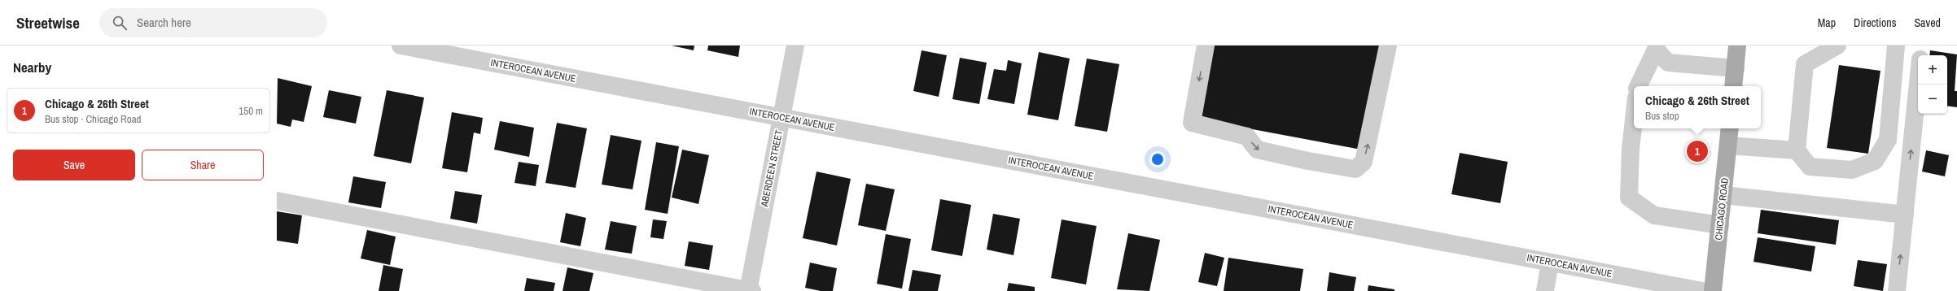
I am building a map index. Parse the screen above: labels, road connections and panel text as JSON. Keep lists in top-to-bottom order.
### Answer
{
  "streets": {
    "main road": ["CHICAGO ROAD"],
    "street": ["INTEROCEAN AVENUE", "ABERDEEN STREET"]
  },
  "crossings": [
    ["INTEROCEAN AVENUE", "ABERDEEN STREET"]
  ],
  "page": {
    "header": "Streetwise",
    "search": "Search here",
    "nav": ["Map", "Directions", "Saved"],
    "heading": "Nearby",
    "map_buttons": ["+", "−"],
    "popup": ["Chicago & 26th Street", "Bus stop"],
    "list": [
      {
        "mark": "1",
        "name": "Chicago & 26th Street",
        "note": "Bus stop · Chicago Road",
        "value": "150 m"
      }
    ],
    "pins": "1",
    "buttons": ["Save", "Share"]
  }
}
